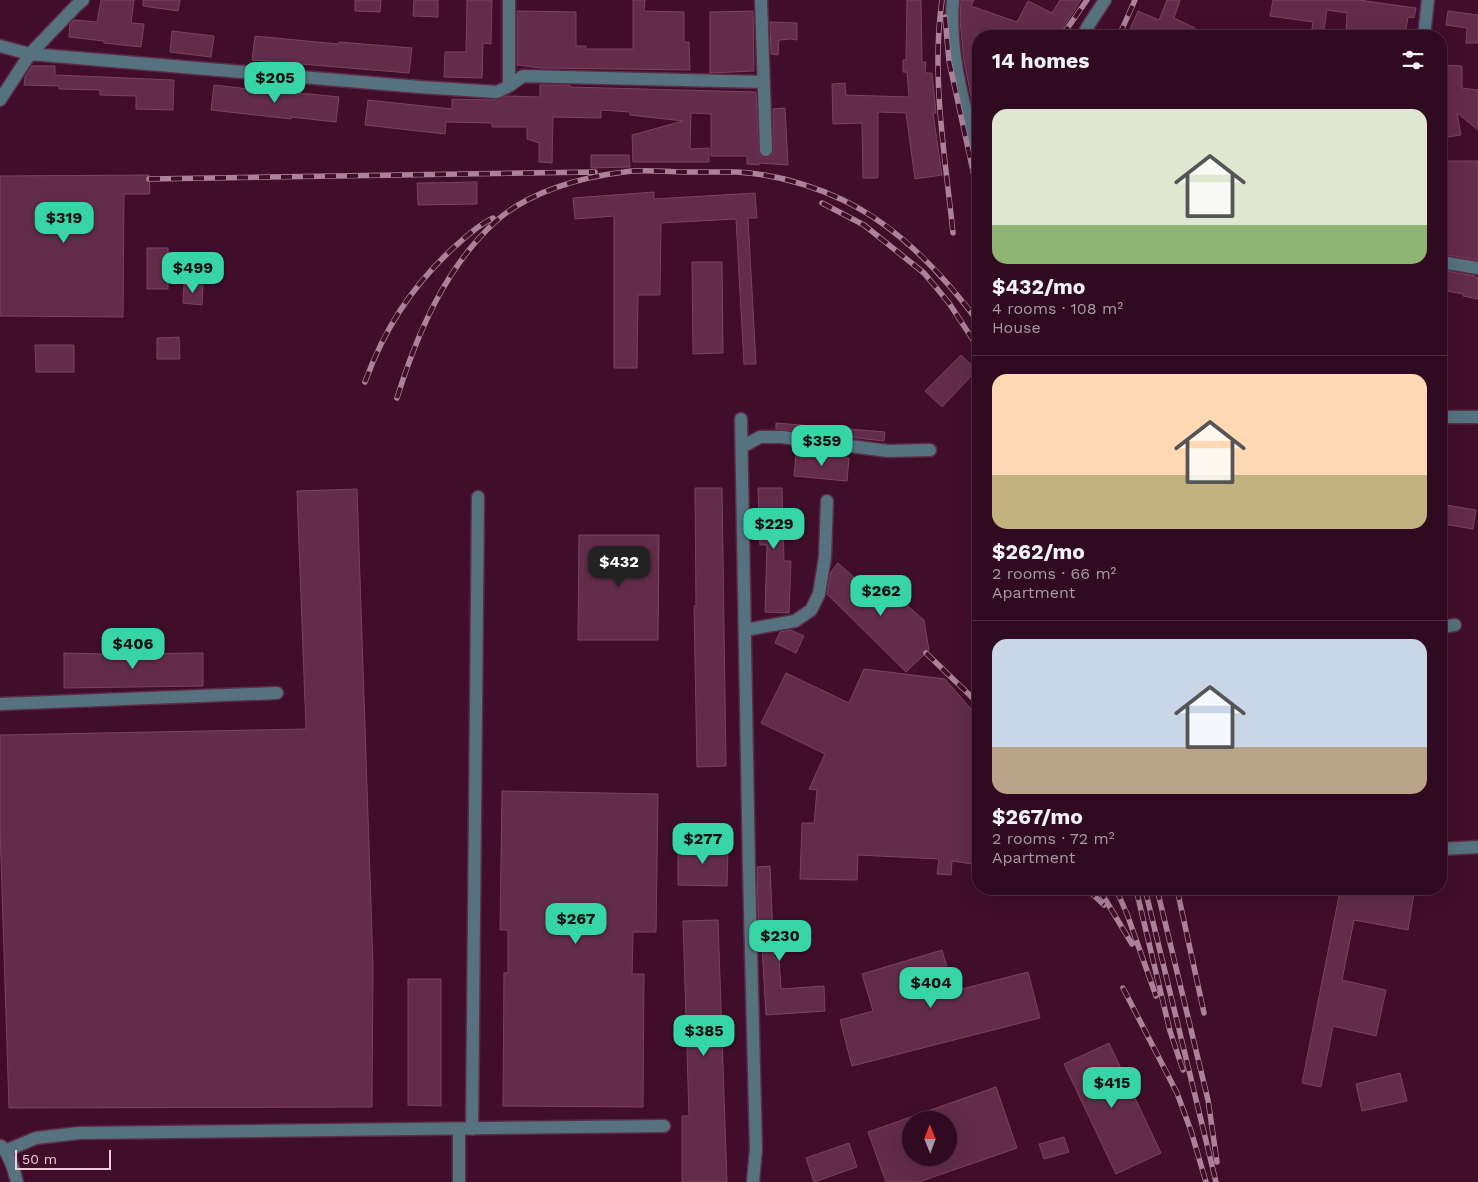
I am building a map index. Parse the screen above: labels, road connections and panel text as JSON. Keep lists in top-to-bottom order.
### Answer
{
  "scale_bar": "50 m",
  "north": "top",
  "page": {
    "heading": "14 homes",
    "price": [
      "$205",
      "$319",
      "$499",
      "$359",
      "$229",
      "$432",
      "$262",
      "$406",
      "$277",
      "$267",
      "$230",
      "$404",
      "$385",
      "$415"
    ],
    "list": [
      {
        "name": "$432/mo",
        "note": "4 rooms · 108 m² · House"
      },
      {
        "name": "$262/mo",
        "note": "2 rooms · 66 m² · Apartment"
      },
      {
        "name": "$267/mo",
        "note": "2 rooms · 72 m² · Apartment"
      }
    ],
    "scale": "50 m"
  }
}
